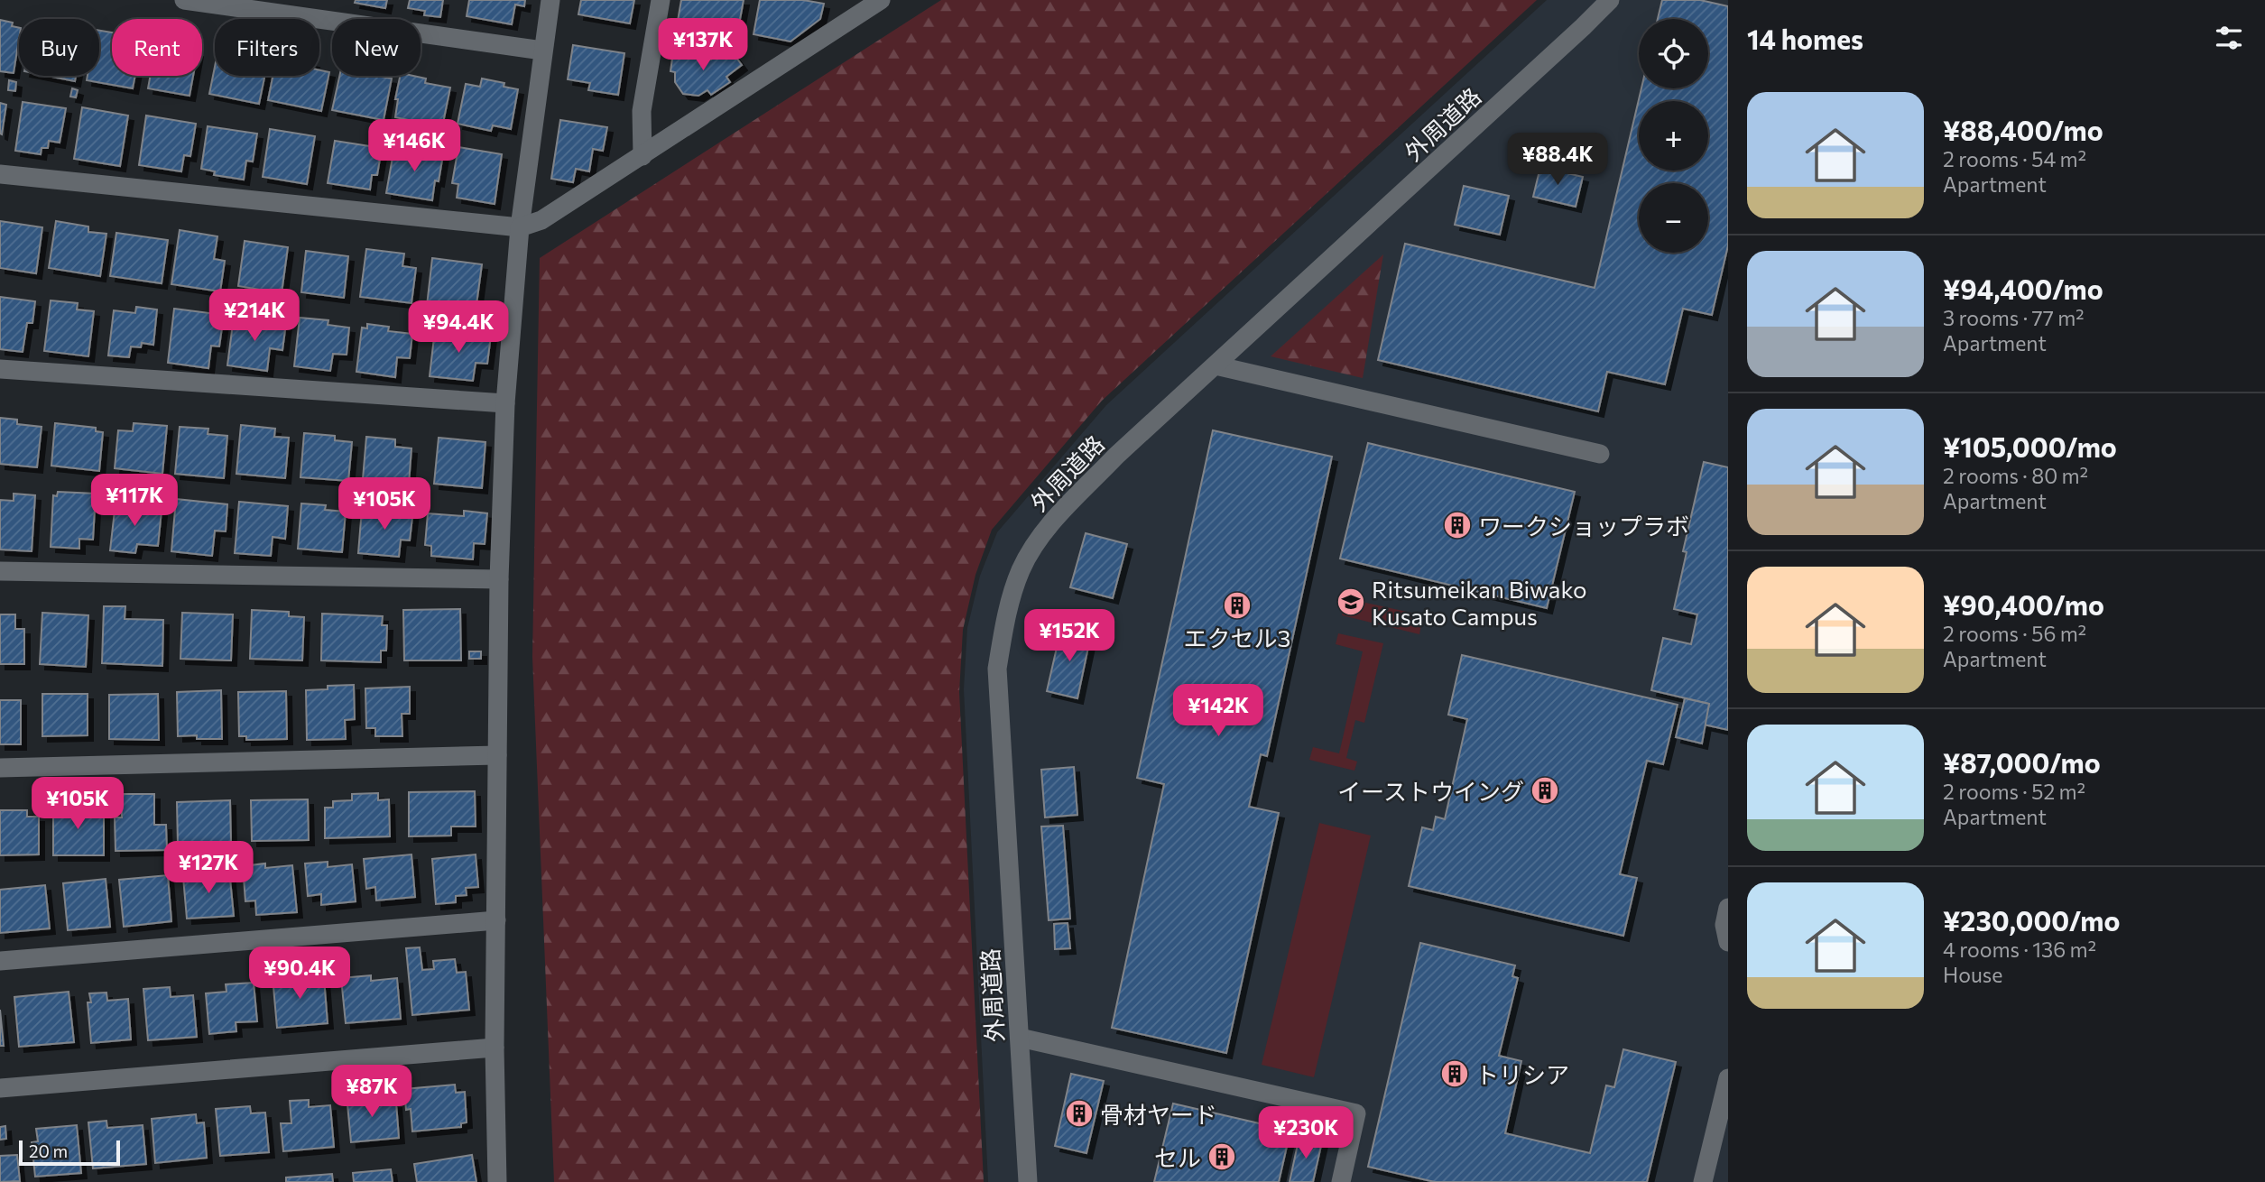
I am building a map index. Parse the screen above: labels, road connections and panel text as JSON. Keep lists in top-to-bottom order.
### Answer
{
  "streets": {
    "street": ["外周道路"]
  },
  "places": {
    "building": [
      "ワークショップラボ",
      "エクセル3",
      "イーストウイング",
      "トリシア",
      "骨材ヤード",
      "セル"
    ],
    "school or university": ["Ritsumeikan Biwako Kusato Campus"]
  },
  "scale_bar": "20 m",
  "page": {
    "heading": "14 homes",
    "price": [
      "¥137K",
      "¥146K",
      "¥88.4K",
      "¥214K",
      "¥94.4K",
      "¥117K",
      "¥105K",
      "¥152K",
      "¥142K",
      "¥105K",
      "¥127K",
      "¥90.4K",
      "¥87K",
      "¥230K"
    ],
    "map_buttons": ["+", "−"],
    "chip": [
      "Buy",
      "Rent",
      "Filters",
      "New"
    ],
    "list": [
      {
        "name": "¥88,400/mo",
        "note": "2 rooms · 54 m² · Apartment"
      },
      {
        "name": "¥94,400/mo",
        "note": "3 rooms · 77 m² · Apartment"
      },
      {
        "name": "¥105,000/mo",
        "note": "2 rooms · 80 m² · Apartment"
      },
      {
        "name": "¥90,400/mo",
        "note": "2 rooms · 56 m² · Apartment"
      },
      {
        "name": "¥87,000/mo",
        "note": "2 rooms · 52 m² · Apartment"
      },
      {
        "name": "¥230,000/mo",
        "note": "4 rooms · 136 m² · House"
      }
    ],
    "scale": "20 m"
  }
}
